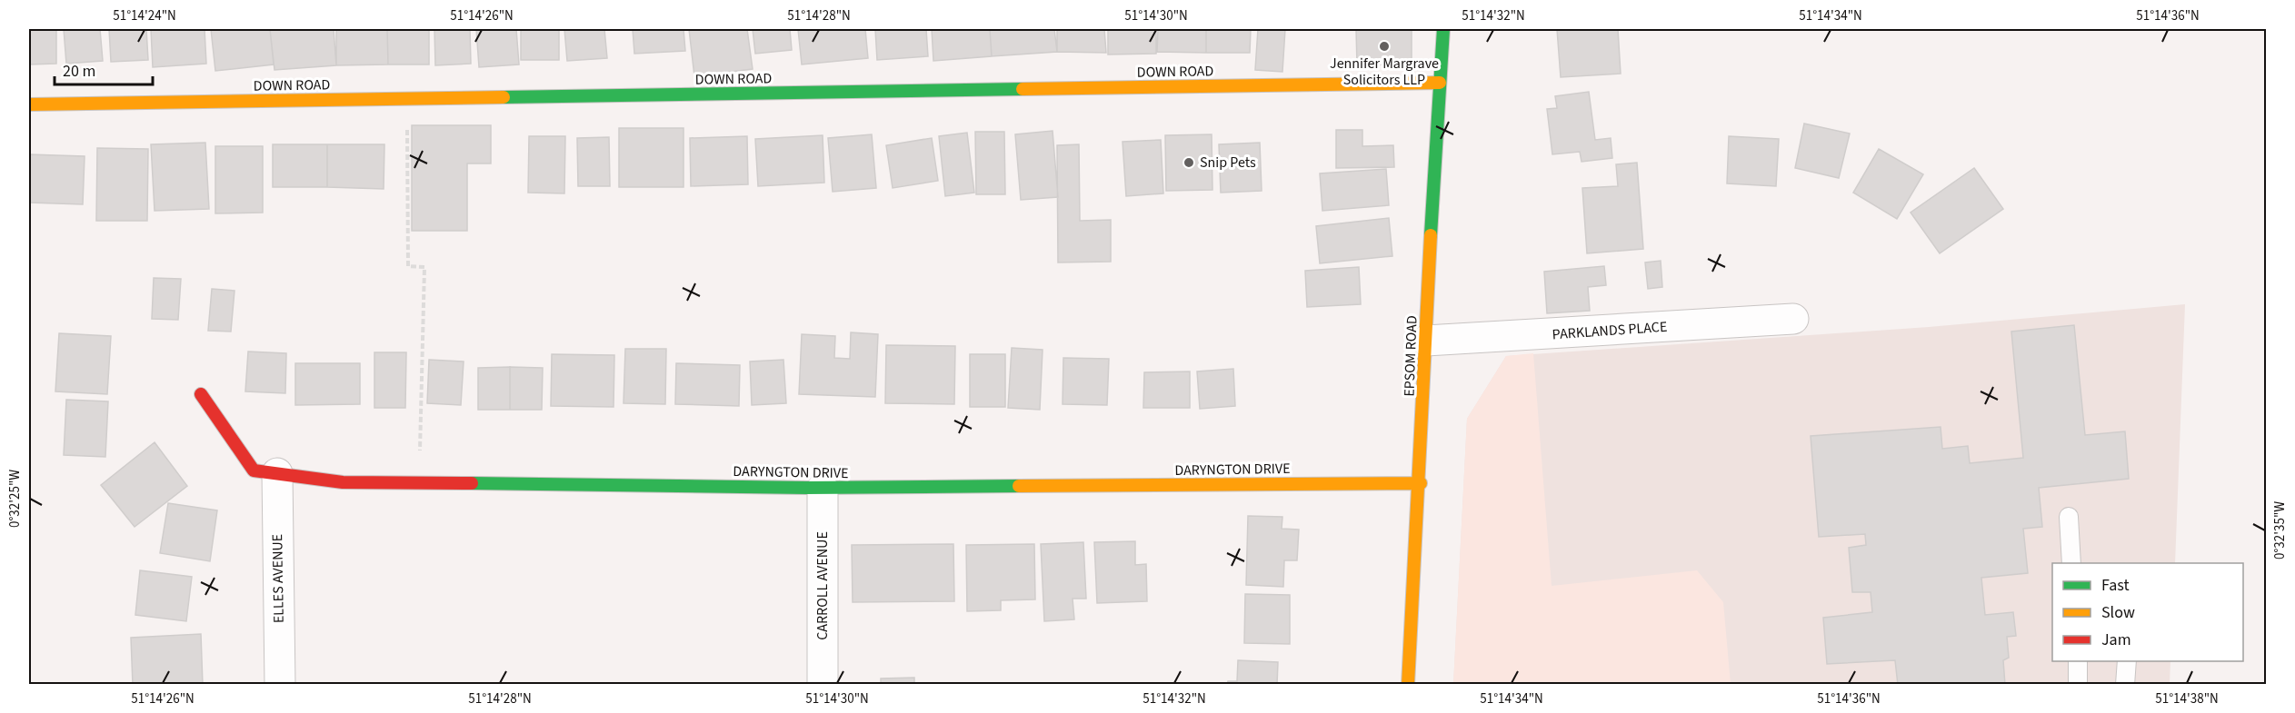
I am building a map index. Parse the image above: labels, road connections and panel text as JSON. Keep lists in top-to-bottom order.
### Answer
{
  "streets": {
    "street": [
      "DOWN ROAD",
      "PARKLANDS PLACE",
      "EPSOM ROAD",
      "DARYNGTON DRIVE",
      "ELLES AVENUE",
      "CARROLL AVENUE"
    ]
  },
  "crossings": [
    ["DOWN ROAD", "EPSOM ROAD"],
    ["PARKLANDS PLACE", "EPSOM ROAD"],
    ["EPSOM ROAD", "DARYNGTON DRIVE"],
    ["DARYNGTON DRIVE", "ELLES AVENUE"],
    ["DARYNGTON DRIVE", "CARROLL AVENUE"]
  ],
  "places": ["Jennifer Margrave Solicitors LLP", "Snip Pets"],
  "legend": ["Fast", "Slow", "Jam"],
  "scale_bar": "20 m",
  "coordinates": [
    "51°14'24\"N",
    "51°14'26\"N",
    "51°14'28\"N",
    "51°14'30\"N",
    "51°14'32\"N",
    "51°14'34\"N",
    "51°14'36\"N",
    "0°32'25\"W",
    "0°32'35\"W",
    "51°14'38\"N"
  ]
}
